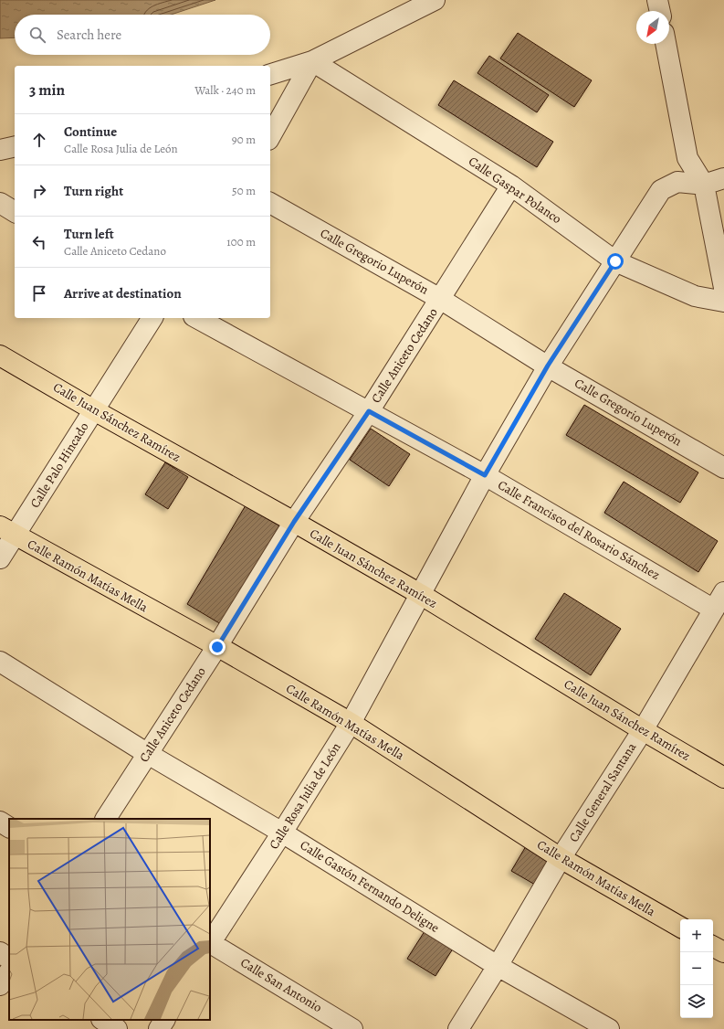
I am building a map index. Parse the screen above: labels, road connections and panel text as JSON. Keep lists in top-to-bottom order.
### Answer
{
  "streets": {
    "main road": ["Calle Juan Sánchez Ramírez", "Calle Ramón Matías Mella"],
    "street": [
      "Calle Gaspar Polanco",
      "Calle Gregorio Luperón",
      "Calle Aniceto Cedano",
      "Calle Palo Hincado",
      "Calle Francisco del Rosario Sánchez",
      "Calle General Santana",
      "Calle Rosa Julia de León",
      "Calle Gastón Fernando Deligne",
      "Calle San Antonio"
    ]
  },
  "crossings": [
    ["Calle Gaspar Polanco", "Calle Aniceto Cedano"],
    ["Calle Gaspar Polanco", "Calle Rosa Julia de León"],
    ["Calle Gregorio Luperón", "Calle Aniceto Cedano"],
    ["Calle Gregorio Luperón", "Calle Rosa Julia de León"],
    ["Calle Aniceto Cedano", "Calle Juan Sánchez Ramírez"],
    ["Calle Aniceto Cedano", "Calle Francisco del Rosario Sánchez"],
    ["Calle Aniceto Cedano", "Calle Ramón Matías Mella"],
    ["Calle Aniceto Cedano", "Calle Gastón Fernando Deligne"],
    ["Calle Juan Sánchez Ramírez", "Calle Palo Hincado"],
    ["Calle Juan Sánchez Ramírez", "Calle General Santana"],
    ["Calle Juan Sánchez Ramírez", "Calle Rosa Julia de León"],
    ["Calle Palo Hincado", "Calle Ramón Matías Mella"],
    ["Calle Francisco del Rosario Sánchez", "Calle General Santana"],
    ["Calle Francisco del Rosario Sánchez", "Calle Rosa Julia de León"],
    ["Calle Ramón Matías Mella", "Calle General Santana"],
    ["Calle Ramón Matías Mella", "Calle Rosa Julia de León"],
    ["Calle General Santana", "Calle Gastón Fernando Deligne"],
    ["Calle Rosa Julia de León", "Calle Gastón Fernando Deligne"]
  ],
  "north": "bottom left",
  "page": {
    "search": "Search here",
    "heading": ["3 min", "Walk · 240 m"],
    "list": [
      ["Continue", "Calle Rosa Julia de León", "90 m"],
      ["Turn right", "50 m"],
      ["Turn left", "Calle Aniceto Cedano", "100 m"],
      "Arrive at destination"
    ],
    "map_buttons": ["+", "−"]
  }
}
